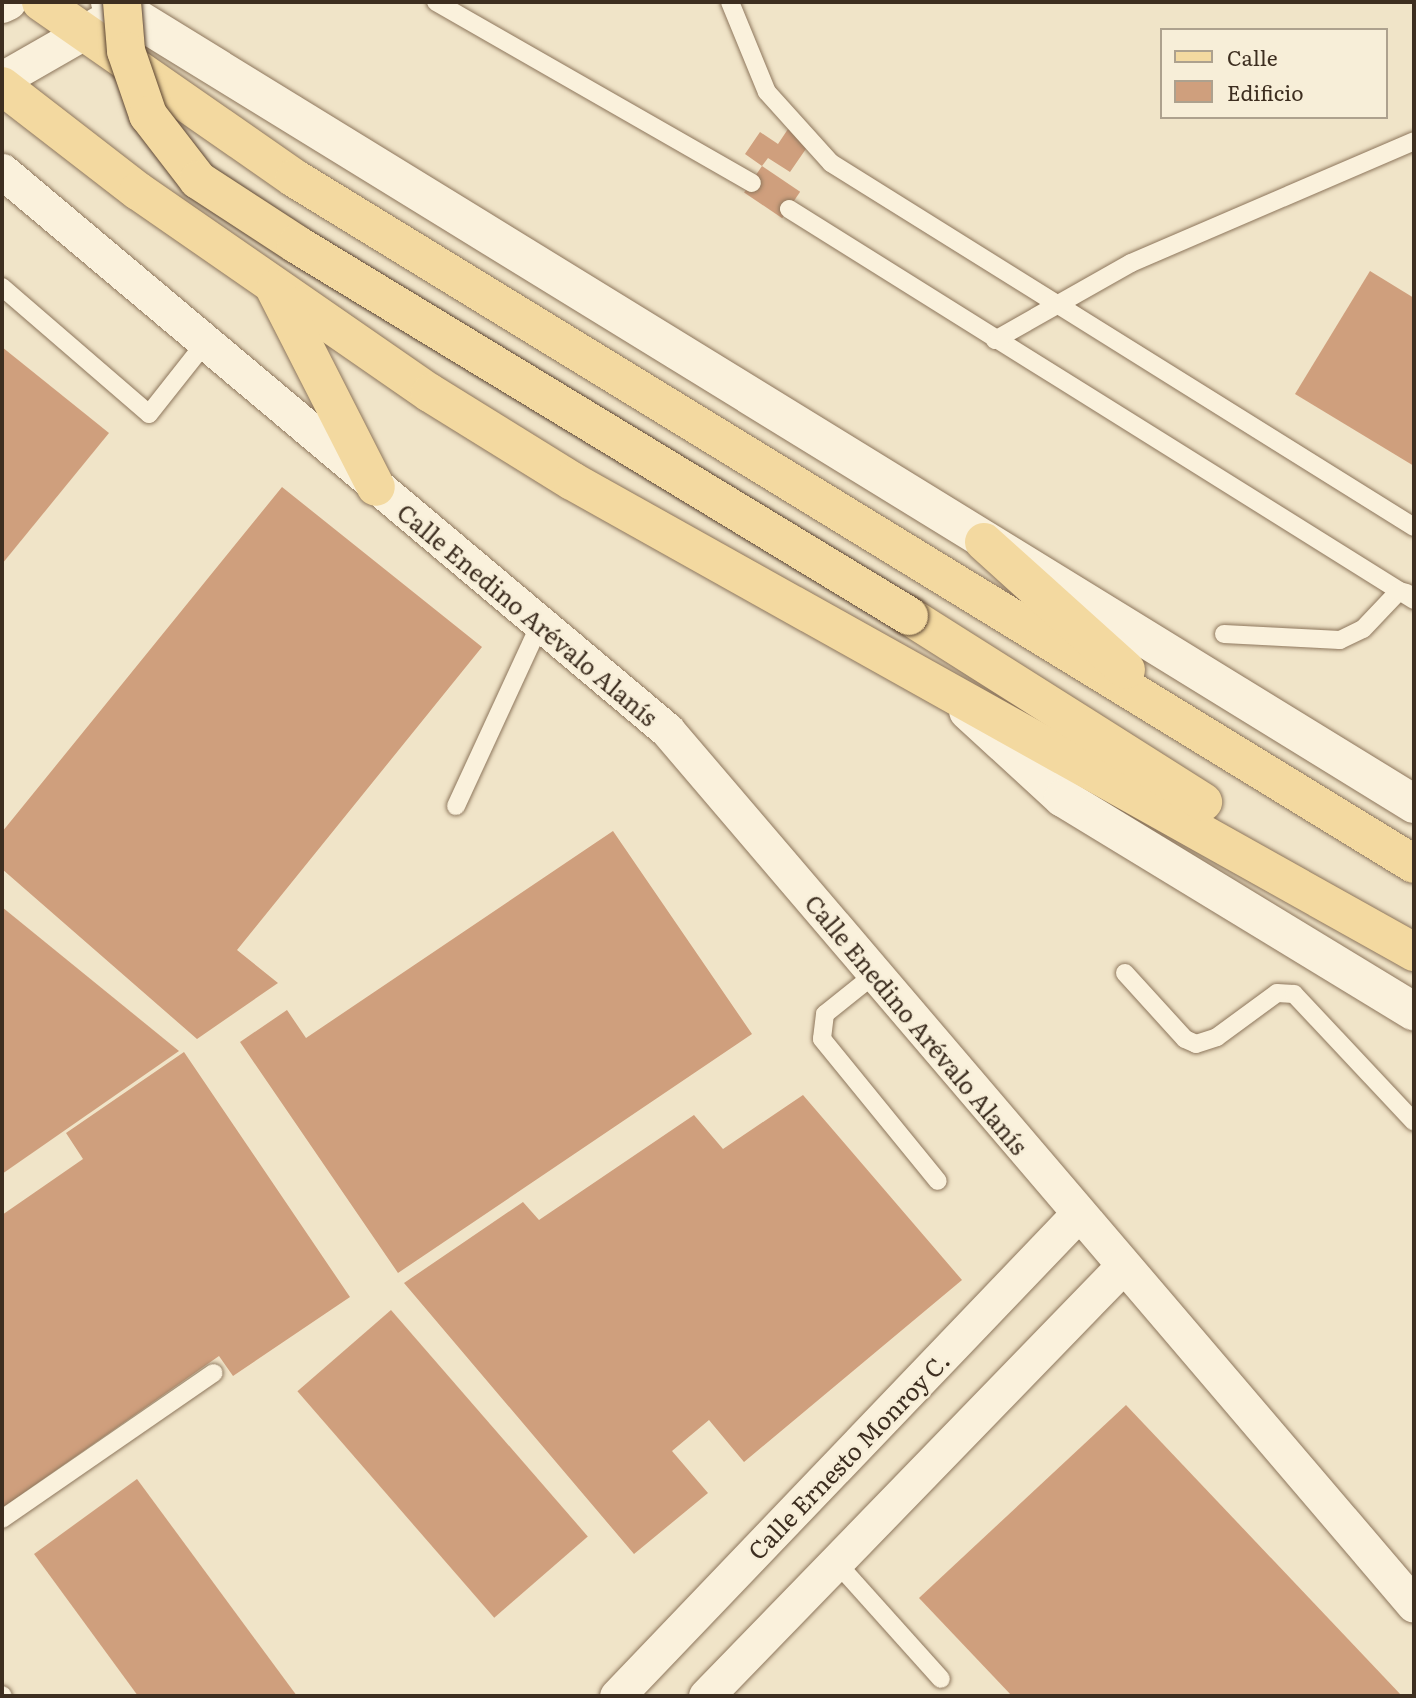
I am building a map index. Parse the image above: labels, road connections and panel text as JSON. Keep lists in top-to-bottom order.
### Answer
{
  "streets": {
    "street": ["Calle Enedino Arévalo Alanís", "Calle Ernesto Monroy C."]
  },
  "crossings": [
    ["Calle Enedino Arévalo Alanís", "Calle Ernesto Monroy C."]
  ],
  "legend": ["Calle", "Edificio"]
}
